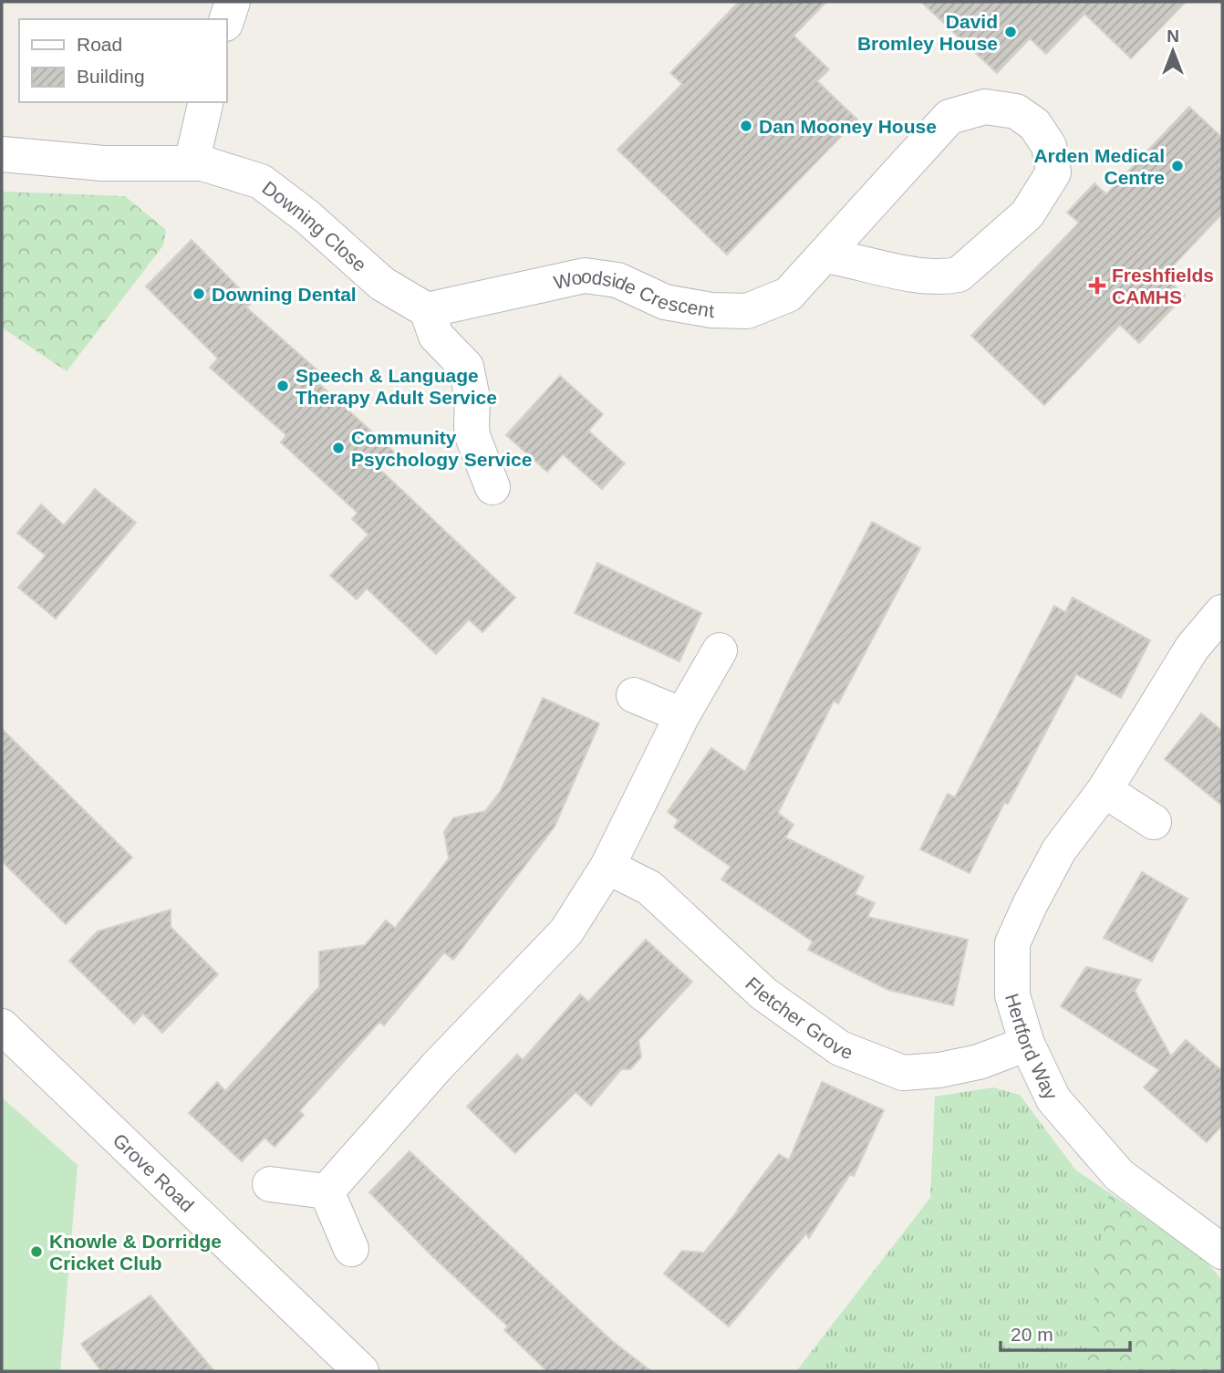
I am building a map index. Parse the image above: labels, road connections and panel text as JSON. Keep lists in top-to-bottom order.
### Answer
{
  "streets": {
    "street": [
      "Downing Close",
      "Woodside Crescent",
      "Fletcher Grove",
      "Hertford Way",
      "Grove Road"
    ]
  },
  "crossings": [
    ["Downing Close", "Woodside Crescent"],
    ["Fletcher Grove", "Hertford Way"]
  ],
  "places": {
    "other": [
      "David Bromley House",
      "Dan Mooney House",
      "Arden Medical Centre",
      "Downing Dental",
      "Speech & Language Therapy Adult Service",
      "Community Psychology Service",
      "Knowle & Dorridge Cricket Club"
    ],
    "health": ["Freshfields CAMHS"]
  },
  "legend": ["Road", "Building"],
  "scale_bar": "20 m",
  "north": "top"
}
